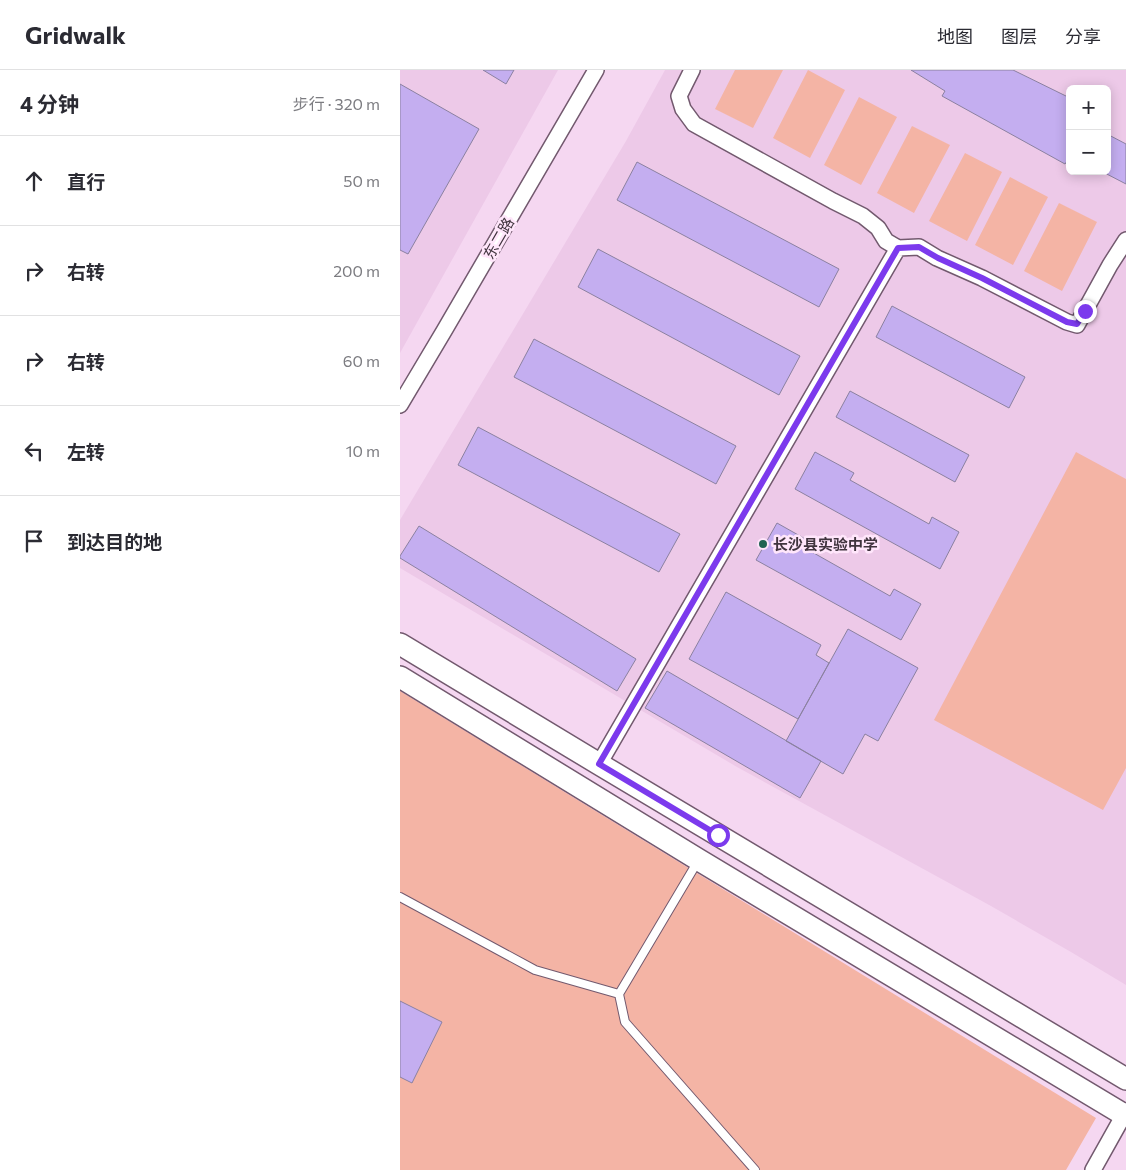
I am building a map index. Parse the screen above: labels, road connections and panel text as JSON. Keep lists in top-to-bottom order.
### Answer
{
  "streets": {
    "street": ["东二路"]
  },
  "places": ["长沙县实验中学"],
  "page": {
    "header": "Gridwalk",
    "nav": ["地图", "图层", "分享"],
    "heading": ["4 分钟", "步行 · 320 m"],
    "map_buttons": ["+", "−"],
    "list": [
      ["直行", "50 m"],
      ["右转", "200 m"],
      ["右转", "60 m"],
      ["左转", "10 m"],
      "到达目的地"
    ]
  }
}
